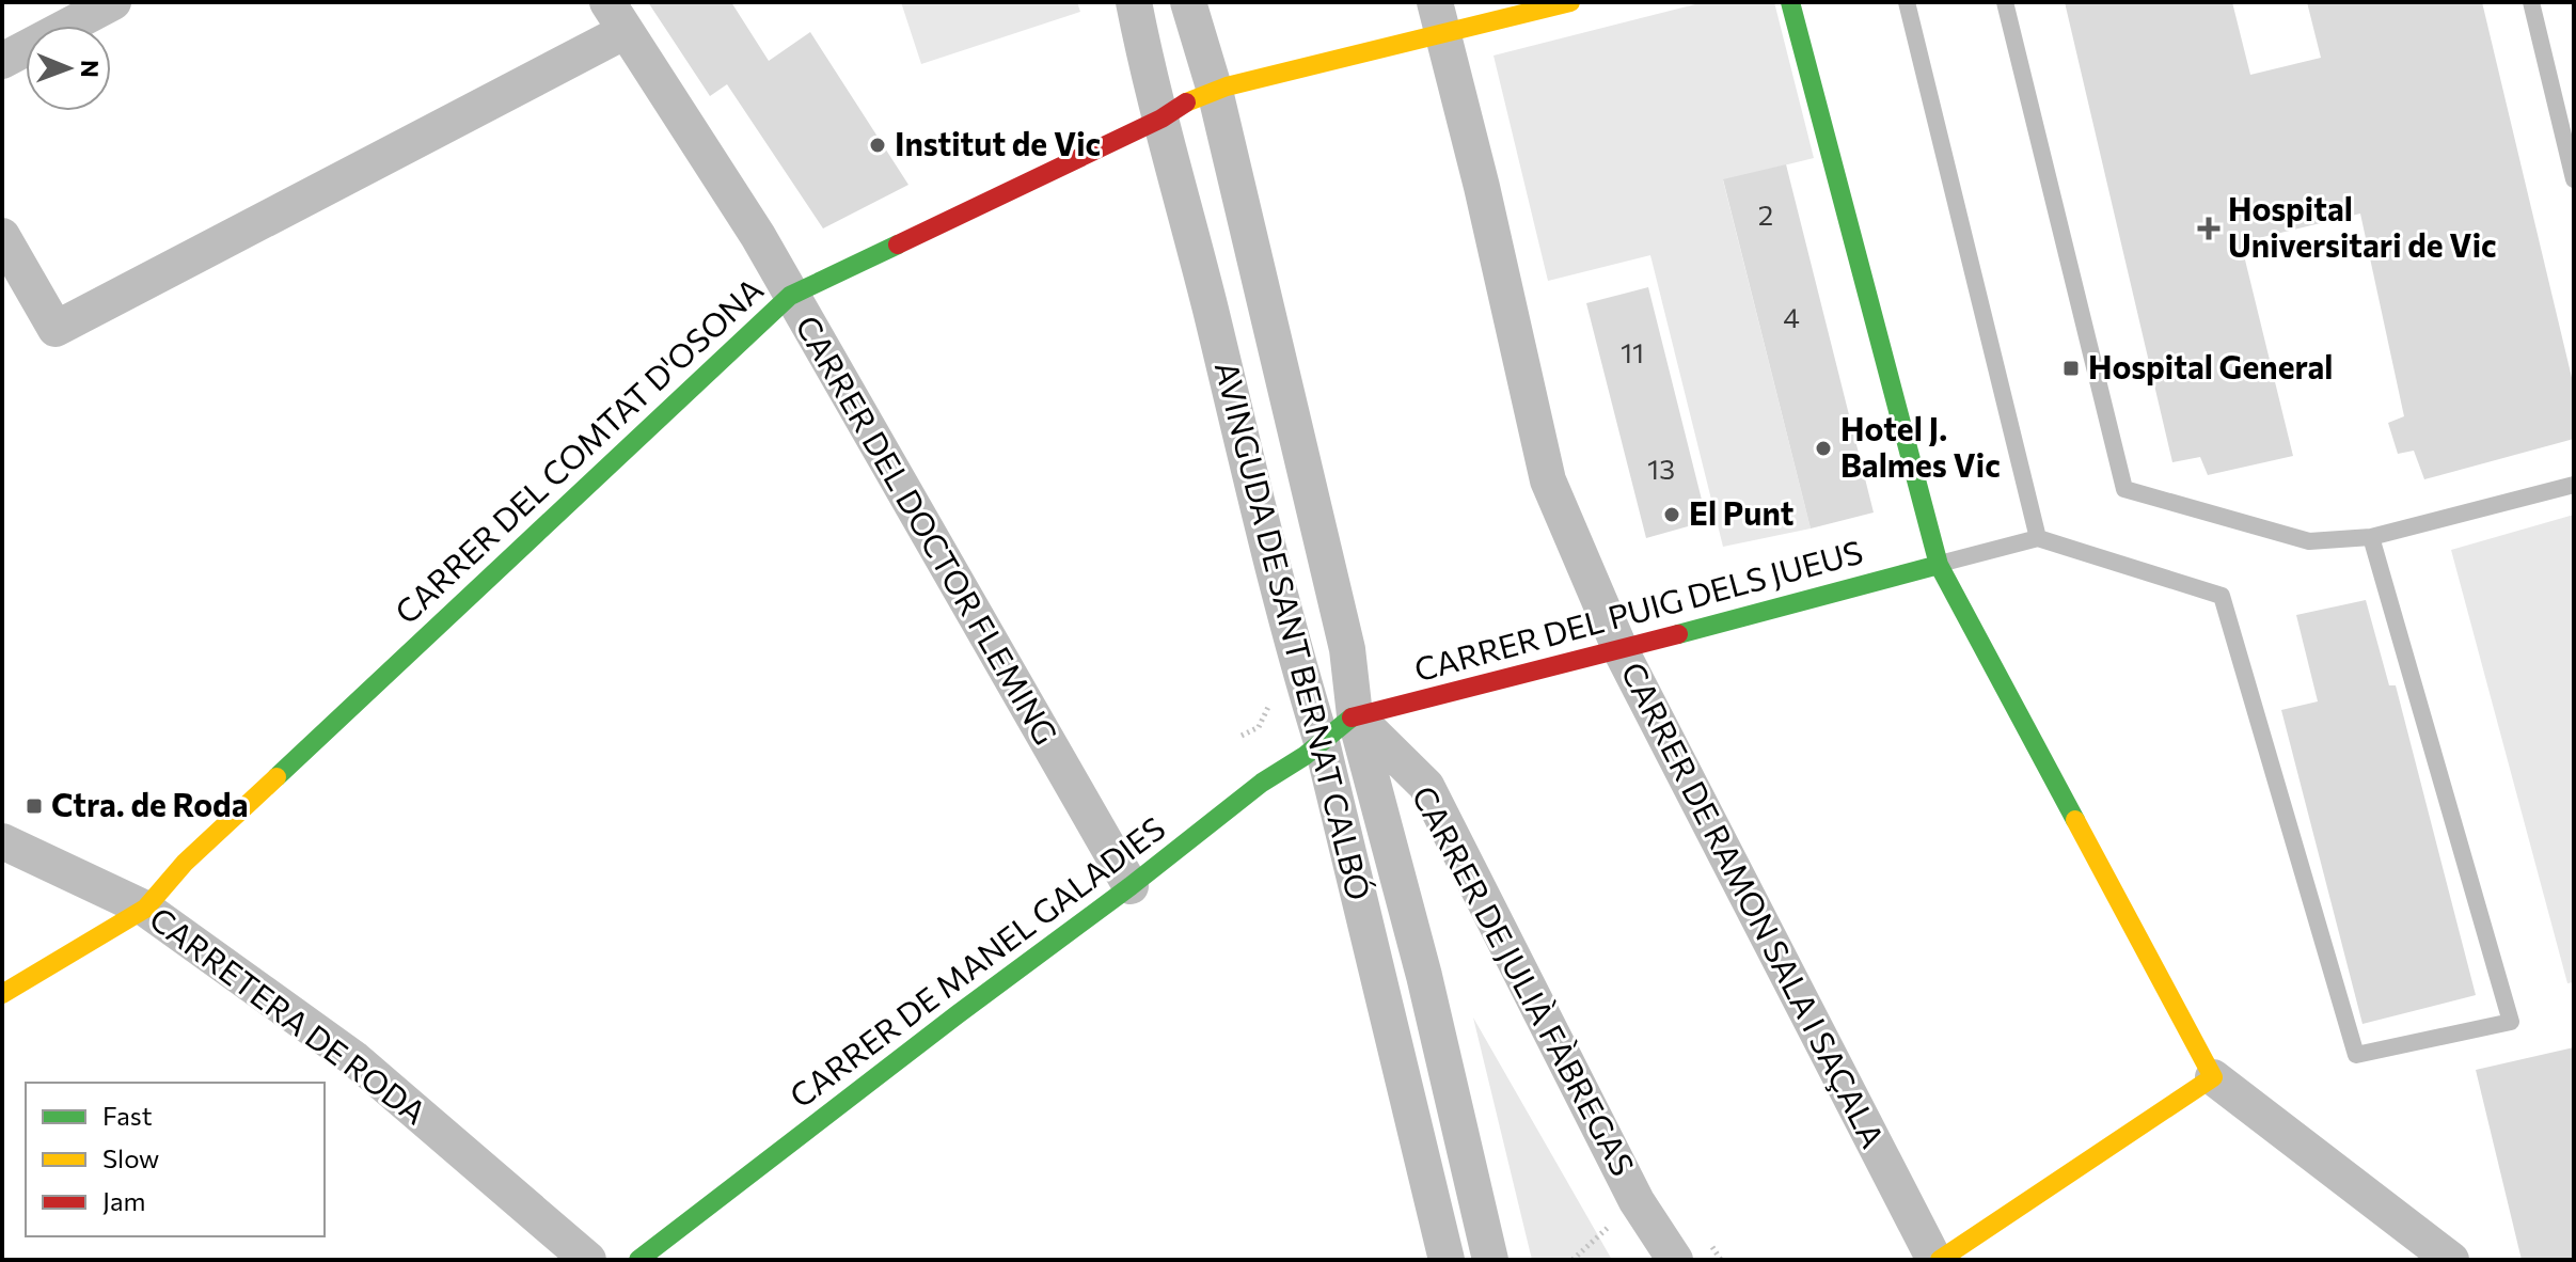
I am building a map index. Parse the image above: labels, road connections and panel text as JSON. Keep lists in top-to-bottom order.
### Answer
{
  "streets": {
    "street": [
      "CARRER DEL COMTAT D'OSONA",
      "CARRER DEL DOCTOR FLEMING",
      "CARRER DEL PUIG DELS JUEUS",
      "AVINGUDA DE SANT BERNAT CALBÓ",
      "CARRER DE RAMON SALA I SAÇALA",
      "CARRER DE MANEL GALADIES",
      "CARRER DE JULIÀ FÀBREGAS",
      "CARRETERA DE RODA"
    ]
  },
  "crossings": [
    ["CARRER DEL COMTAT D'OSONA", "CARRER DEL DOCTOR FLEMING"],
    ["CARRER DEL COMTAT D'OSONA", "AVINGUDA DE SANT BERNAT CALBÓ"],
    ["CARRER DEL COMTAT D'OSONA", "CARRER DE RAMON SALA I SAÇALA"],
    ["CARRER DEL COMTAT D'OSONA", "CARRETERA DE RODA"],
    ["CARRER DEL DOCTOR FLEMING", "CARRER DE MANEL GALADIES"],
    ["CARRER DEL PUIG DELS JUEUS", "AVINGUDA DE SANT BERNAT CALBÓ"],
    ["CARRER DEL PUIG DELS JUEUS", "CARRER DE RAMON SALA I SAÇALA"],
    ["CARRER DEL PUIG DELS JUEUS", "CARRER DE MANEL GALADIES"],
    ["CARRER DEL PUIG DELS JUEUS", "CARRER DE JULIÀ FÀBREGAS"],
    ["AVINGUDA DE SANT BERNAT CALBÓ", "CARRER DE MANEL GALADIES"],
    ["AVINGUDA DE SANT BERNAT CALBÓ", "CARRER DE JULIÀ FÀBREGAS"],
    ["CARRER DE MANEL GALADIES", "CARRER DE JULIÀ FÀBREGAS"]
  ],
  "places": {
    "other": ["Institut de Vic", "Hotel J. Balmes Vic", "El Punt"],
    "health": ["Hospital Universitari de Vic"],
    "transit": ["Hospital General", "Ctra. de Roda"]
  },
  "house_numbers": [
    "2",
    "4",
    "11",
    "13"
  ],
  "legend": ["Fast", "Slow", "Jam"],
  "north": "right"
}
